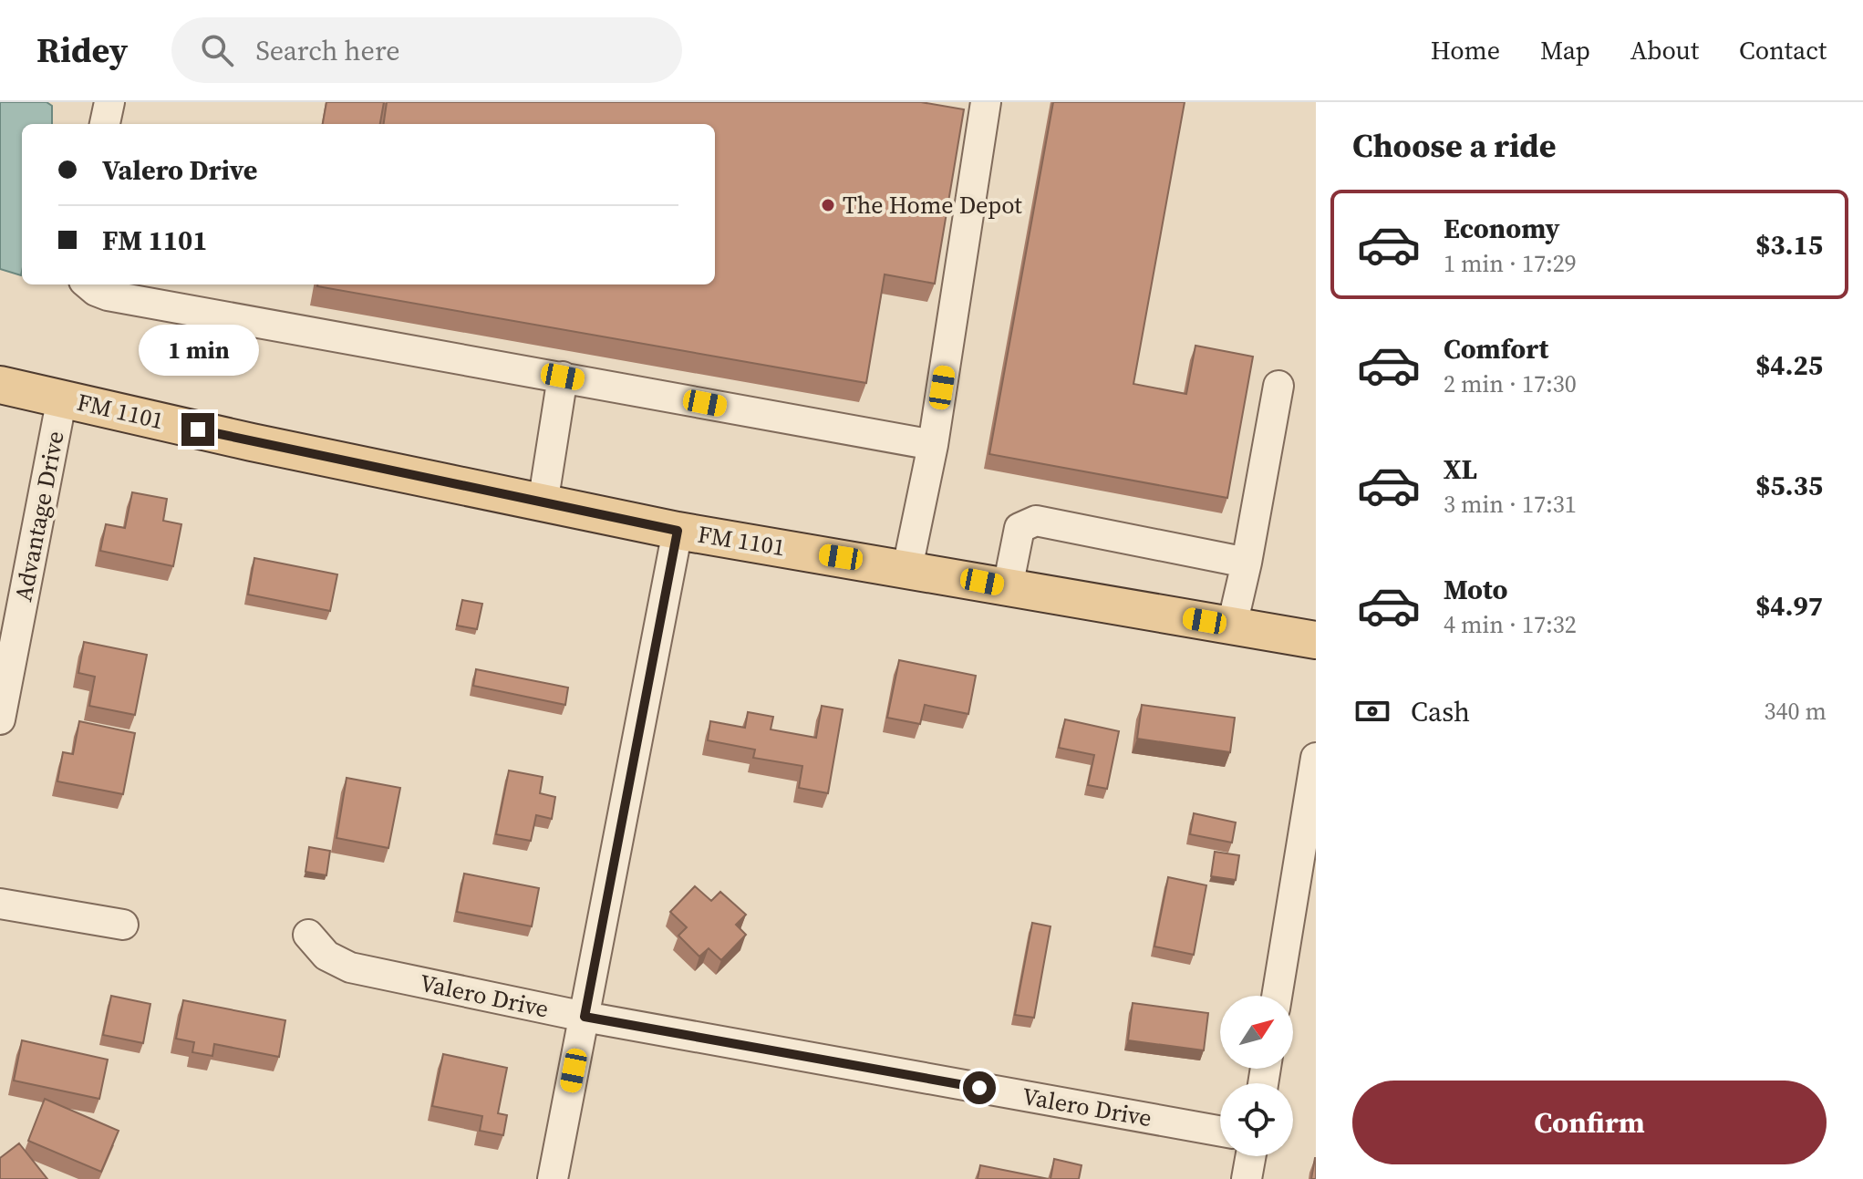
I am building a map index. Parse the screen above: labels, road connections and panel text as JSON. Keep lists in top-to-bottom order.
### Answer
{
  "streets": {
    "main road": ["FM 1101"],
    "street": ["Advantage Drive", "Valero Drive"]
  },
  "crossings": [
    ["FM 1101", "Advantage Drive"]
  ],
  "places": ["The Home Depot"],
  "north": "top right",
  "page": {
    "header": "Ridey",
    "search": "Search here",
    "nav": [
      "Home",
      "Map",
      "About",
      "Contact"
    ],
    "heading": "Choose a ride",
    "banner": ["Valero Drive", "FM 1101"],
    "list": [
      {
        "name": "Economy",
        "note": "1 min · 17:29",
        "value": "$3.15"
      },
      {
        "name": "Comfort",
        "note": "2 min · 17:30",
        "value": "$4.25"
      },
      {
        "name": "XL",
        "note": "3 min · 17:31",
        "value": "$5.35"
      },
      {
        "name": "Moto",
        "note": "4 min · 17:32",
        "value": "$4.97"
      }
    ],
    "bubble": "1 min",
    "pay": ["Cash", "340 m"],
    "buttons": "Confirm"
  }
}
